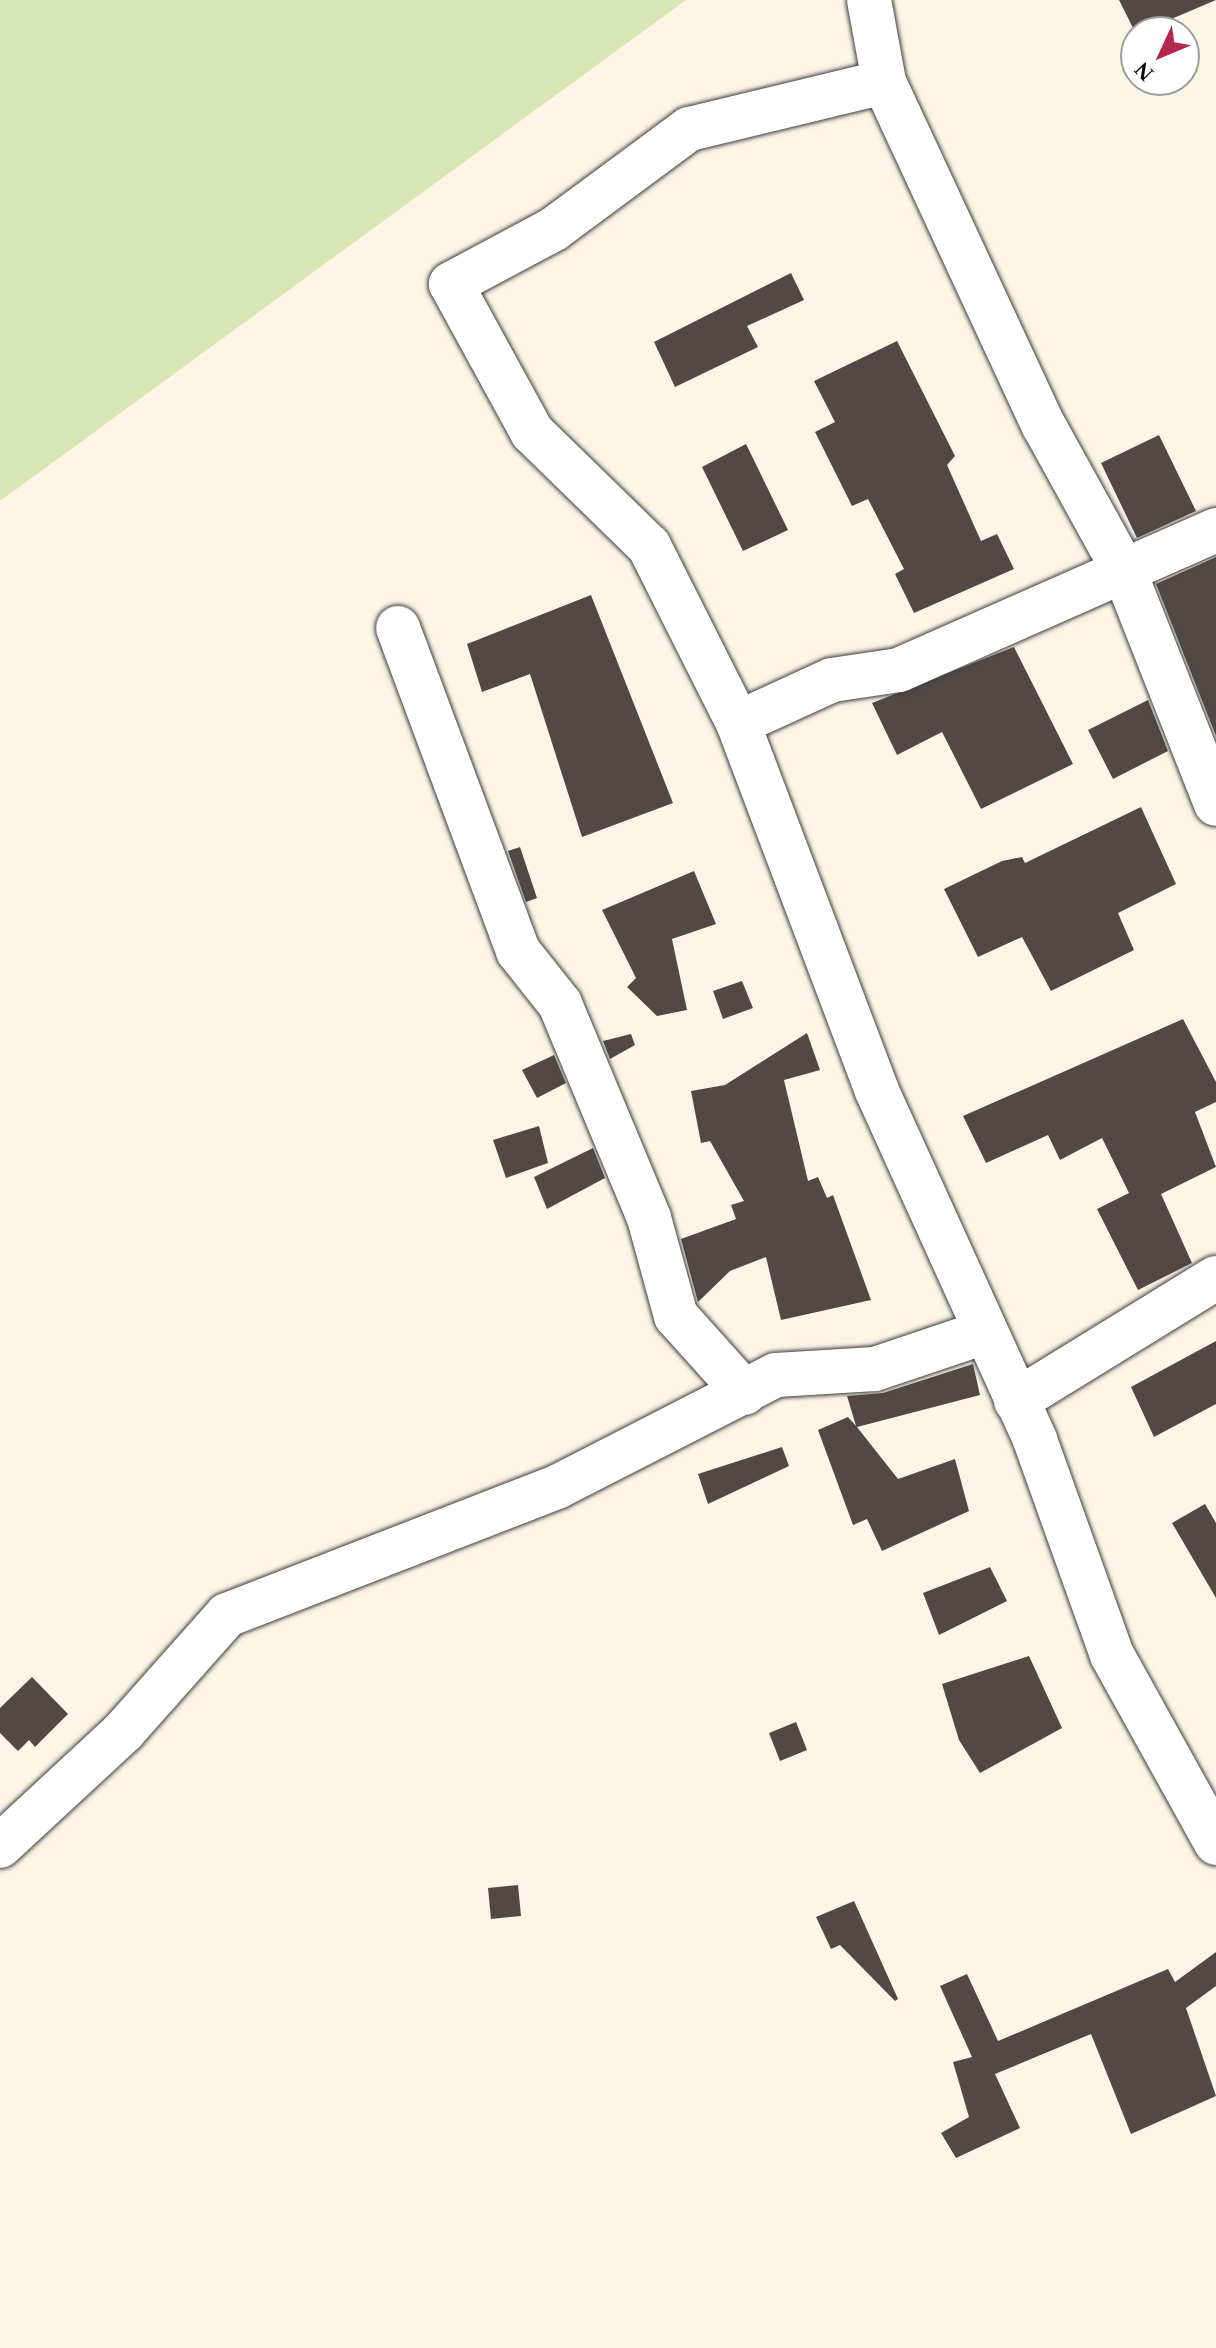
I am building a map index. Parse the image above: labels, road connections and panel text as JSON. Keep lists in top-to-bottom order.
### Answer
{
  "north": "bottom left"
}
